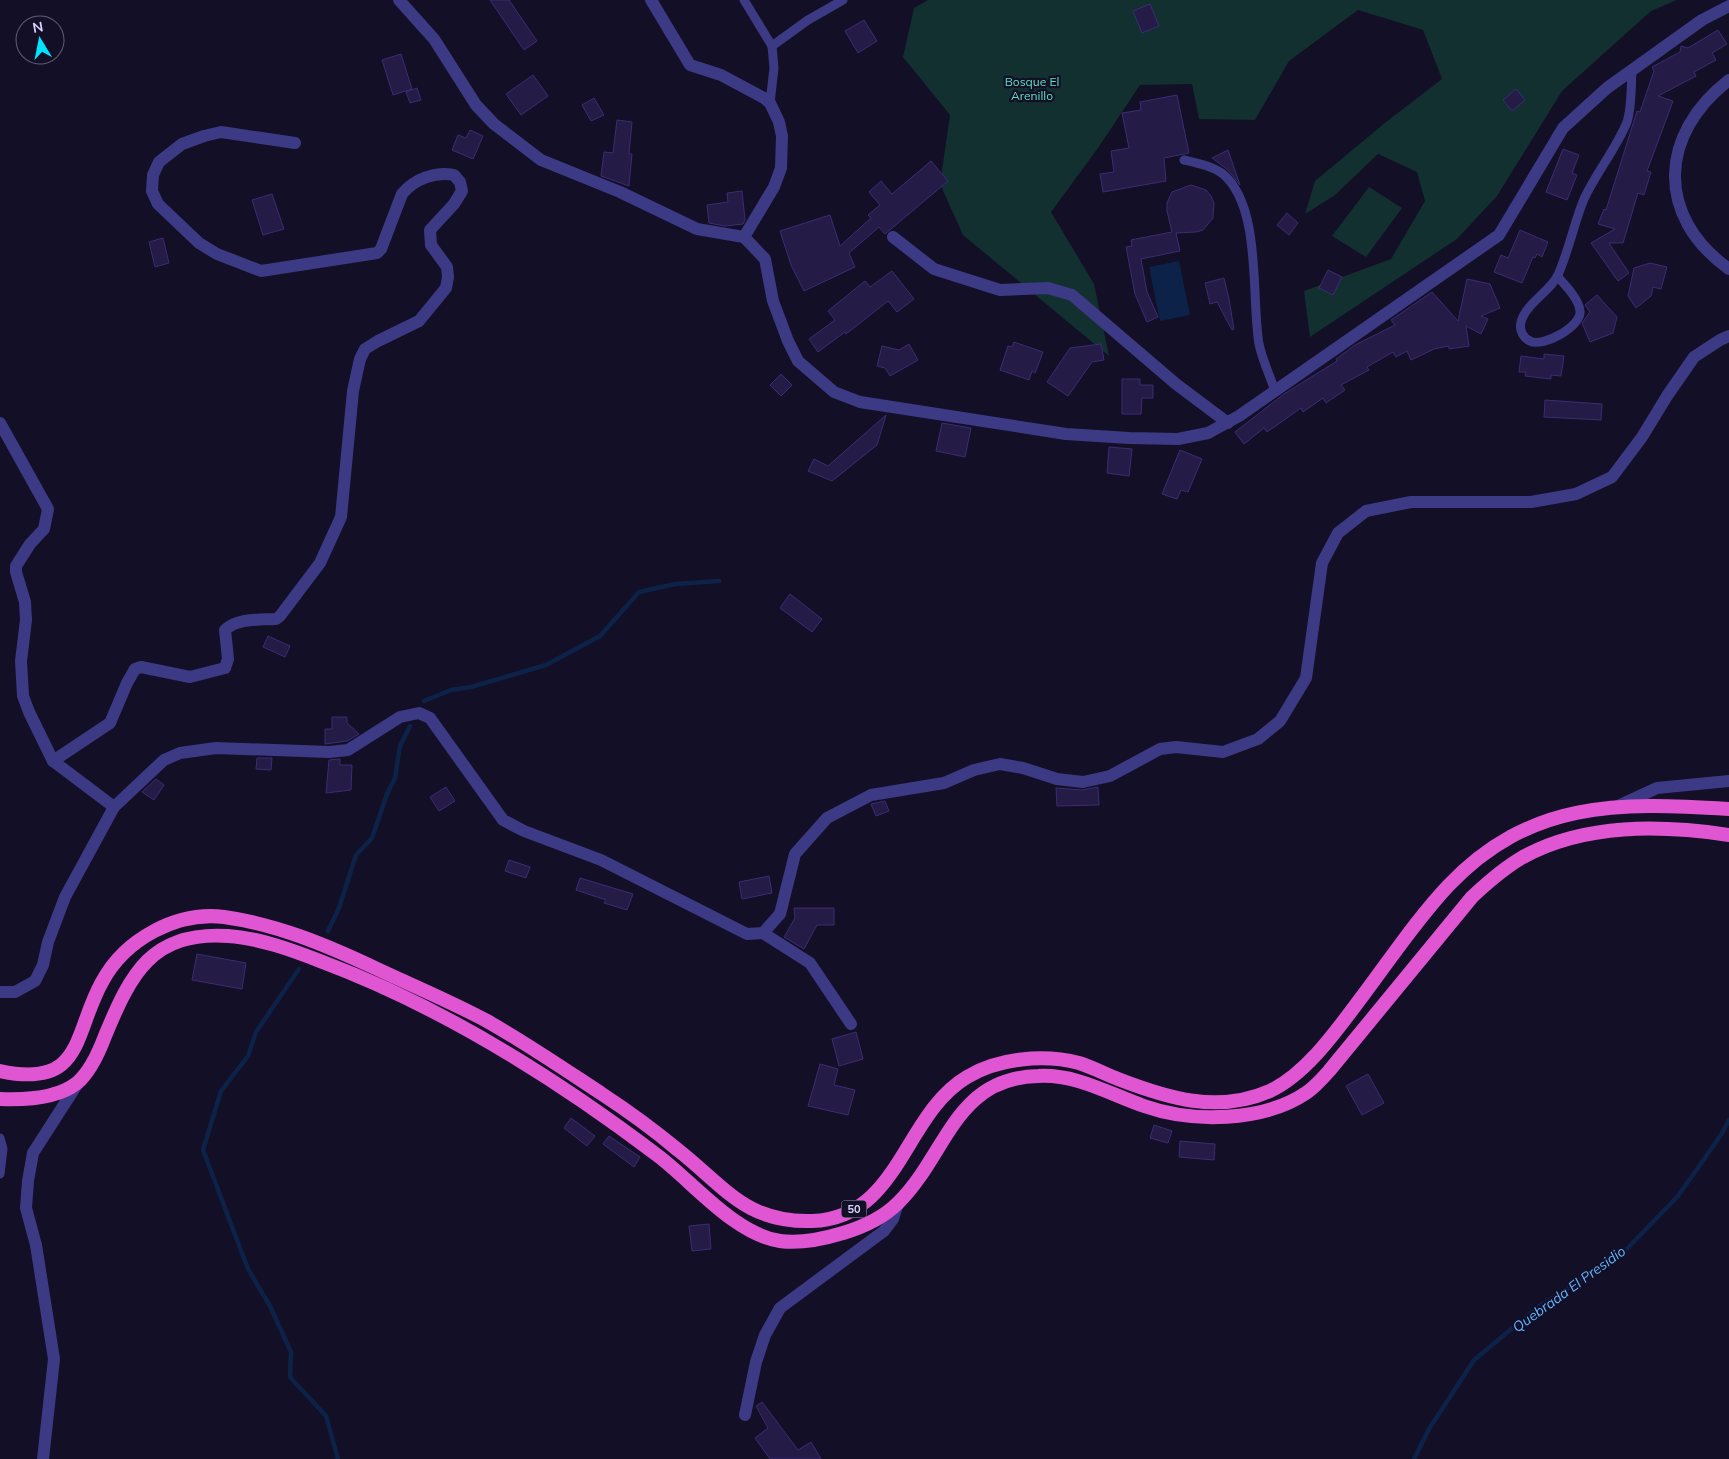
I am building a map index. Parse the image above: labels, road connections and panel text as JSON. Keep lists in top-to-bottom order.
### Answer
{
  "streets": {
    "highway": ["50"]
  },
  "water": ["Quebrada El Presidio"],
  "parks": ["Bosque El Arenillo"],
  "north": "top"
}
